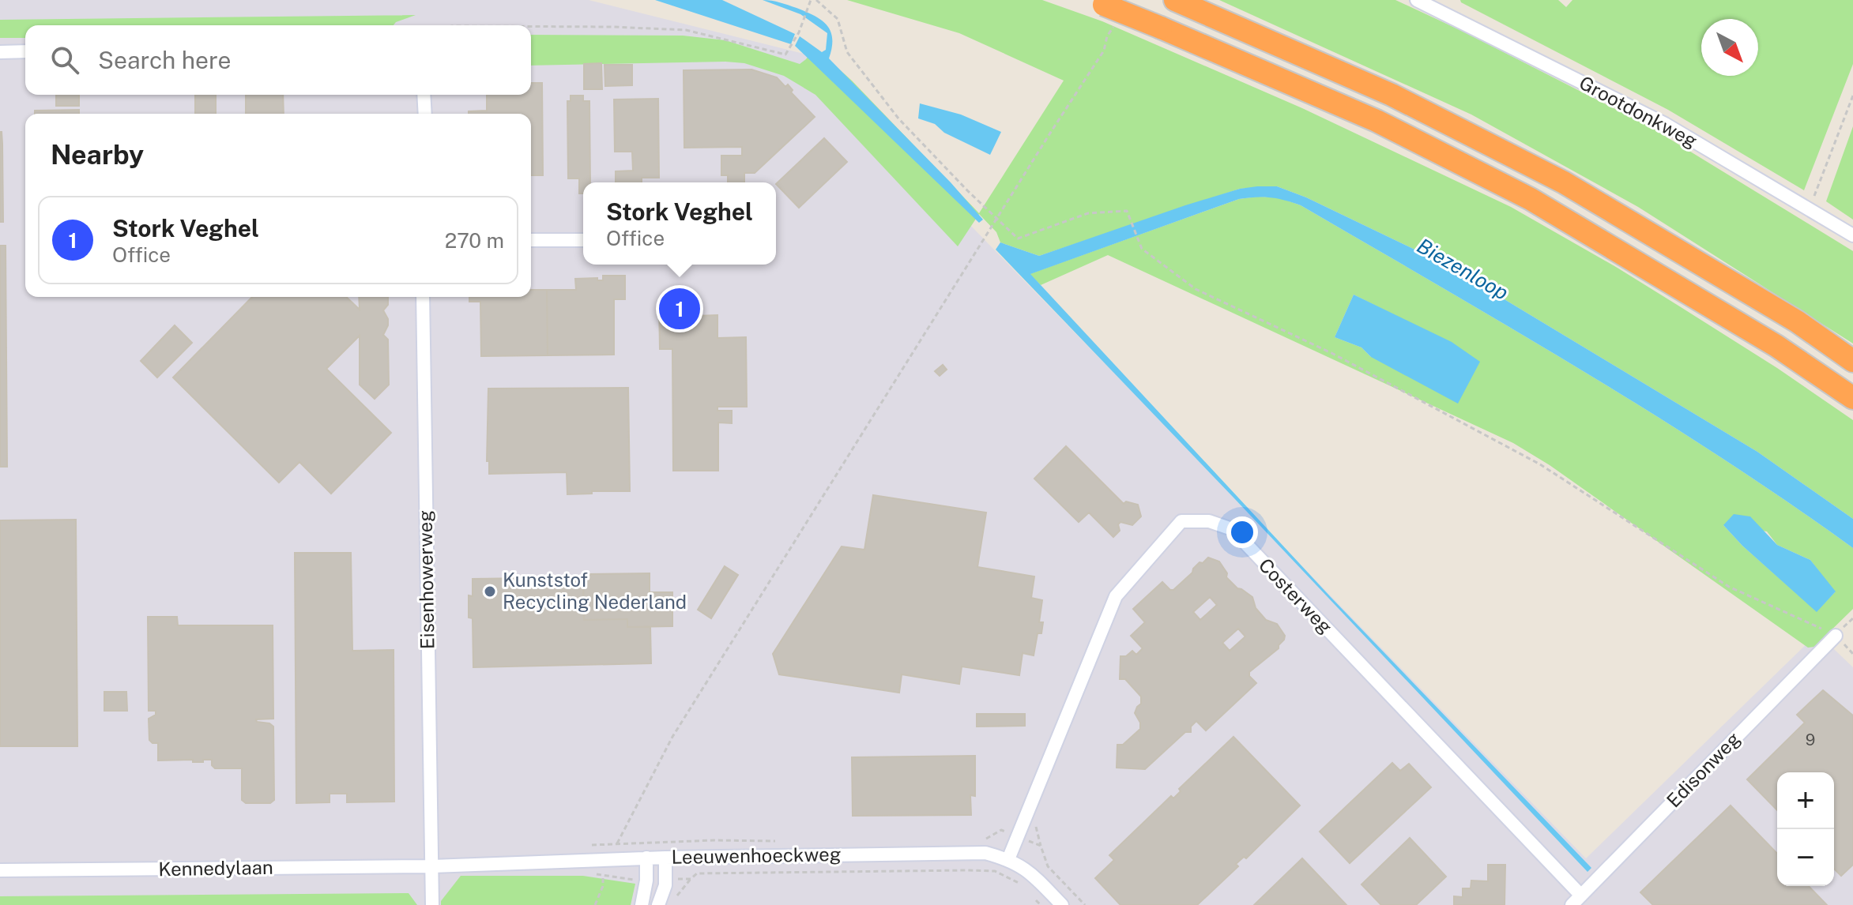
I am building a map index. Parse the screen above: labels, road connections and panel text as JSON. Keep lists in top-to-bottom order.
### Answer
{
  "streets": {
    "street": [
      "Grootdonkweg",
      "Eisenhowerweg",
      "Costerweg",
      "Edisonweg",
      "Leeuwenhoeckweg",
      "Kennedylaan"
    ]
  },
  "crossings": [
    ["Eisenhowerweg", "Leeuwenhoeckweg"],
    ["Eisenhowerweg", "Kennedylaan"],
    ["Costerweg", "Edisonweg"],
    ["Costerweg", "Leeuwenhoeckweg"],
    ["Leeuwenhoeckweg", "Kennedylaan"]
  ],
  "water": ["Biezenloop"],
  "places": ["Kunststof Recycling Nederland"],
  "house_numbers": ["9"],
  "north": "bottom right",
  "page": {
    "search": "Search here",
    "heading": "Nearby",
    "popup": ["Stork Veghel", "Office"],
    "list": [
      {
        "mark": "1",
        "name": "Stork Veghel",
        "note": "Office",
        "value": "270 m"
      }
    ],
    "pins": "1",
    "map_buttons": ["+", "−"]
  }
}
